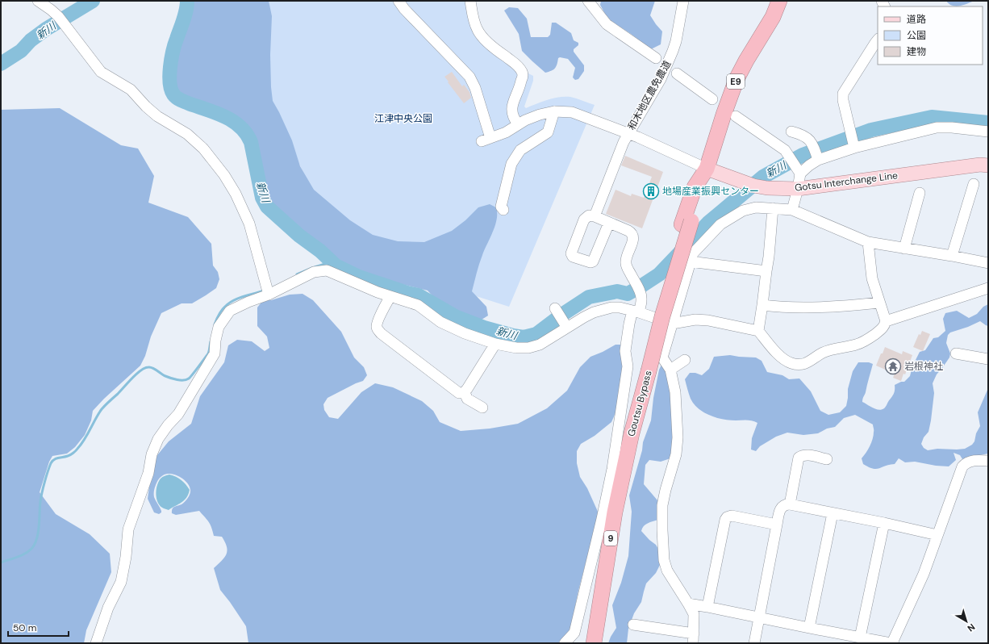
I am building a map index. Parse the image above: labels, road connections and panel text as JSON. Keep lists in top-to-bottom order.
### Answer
{
  "streets": {
    "highway": ["E9", "Goutsu Bypass", "9"],
    "main road": ["Gotsu Interchange Line"],
    "street": ["和木地区農免農道"]
  },
  "crossings": [
    ["E9", "Gotsu Interchange Line"],
    ["E9", "Goutsu Bypass"],
    ["Gotsu Interchange Line", "Goutsu Bypass"]
  ],
  "water": ["新川"],
  "parks": ["江津中央公園"],
  "places": {
    "building": ["地場産業振興センター"],
    "temple": ["岩根神社"]
  },
  "legend": ["道路", "公園", "建物"],
  "scale_bar": "50 m",
  "north": "bottom right"
}
